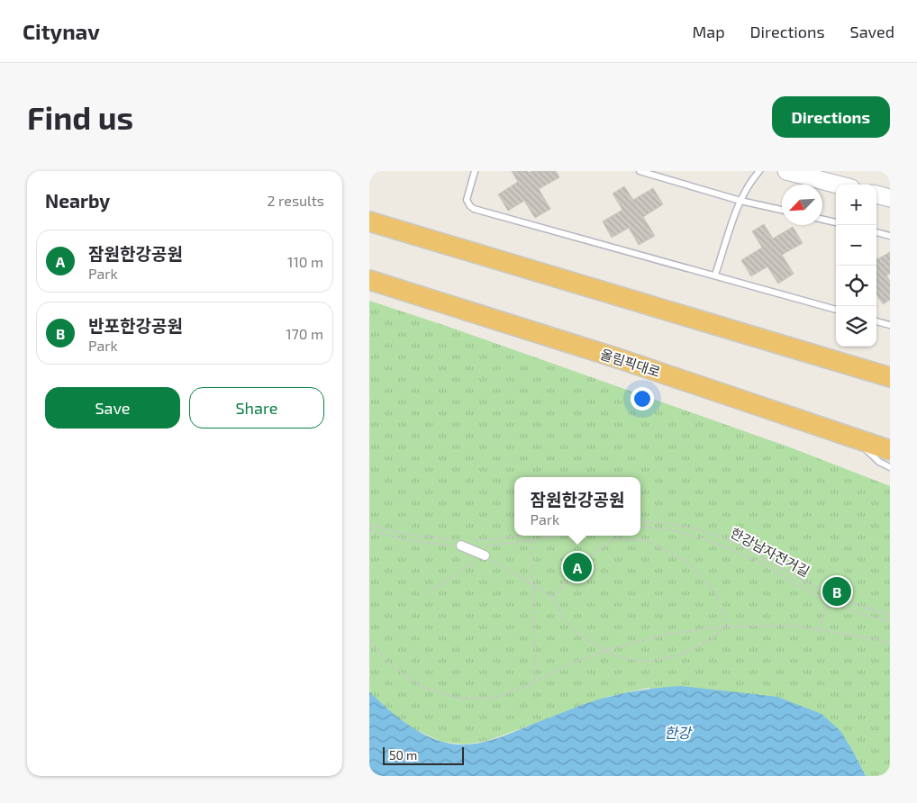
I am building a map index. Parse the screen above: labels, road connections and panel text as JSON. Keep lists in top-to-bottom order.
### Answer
{
  "streets": {
    "highway": ["올림픽대로"],
    "path": ["한강남자전거길"]
  },
  "water": ["한강"],
  "scale_bar": "50 m",
  "north": "bottom left",
  "page": {
    "header": "Citynav",
    "nav": ["Map", "Directions", "Saved"],
    "buttons": [
      "Directions",
      ["Save", "Share"]
    ],
    "title": "Find us",
    "heading": ["Nearby", "2 results"],
    "map_buttons": ["+", "−"],
    "list": [
      {
        "mark": "A",
        "name": "잠원한강공원",
        "note": "Park",
        "value": "110 m"
      },
      {
        "mark": "B",
        "name": "반포한강공원",
        "note": "Park",
        "value": "170 m"
      }
    ],
    "popup": ["잠원한강공원", "Park"],
    "pins": ["A", "B"],
    "scale": "50 m"
  }
}
